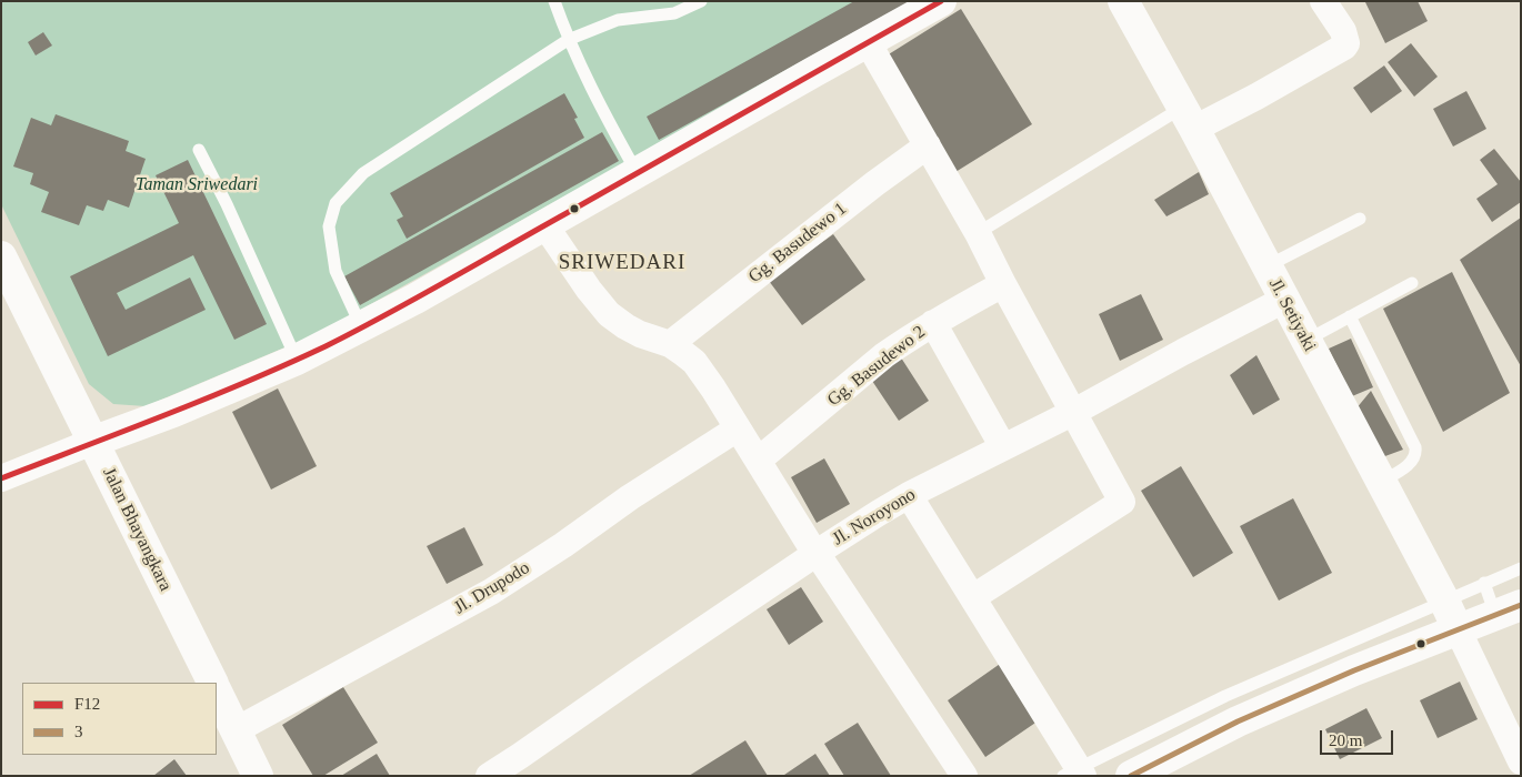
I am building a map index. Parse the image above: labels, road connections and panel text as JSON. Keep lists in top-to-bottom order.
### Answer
{
  "streets": {
    "main road": ["Jl. Setiyaki", "Jalan Bhayangkara"],
    "street": [
      "Gg. Basudewo 1",
      "Gg. Basudewo 2",
      "Jl. Noroyono",
      "Jl. Drupodo"
    ]
  },
  "crossings": [
    ["Jl. Setiyaki", "Jl. Noroyono"]
  ],
  "districts": ["SRIWEDARI"],
  "parks": ["Taman Sriwedari"],
  "lines": ["transit line F12", "transit line 3"],
  "legend": ["F12", "3"],
  "scale_bar": "20 m"
}
